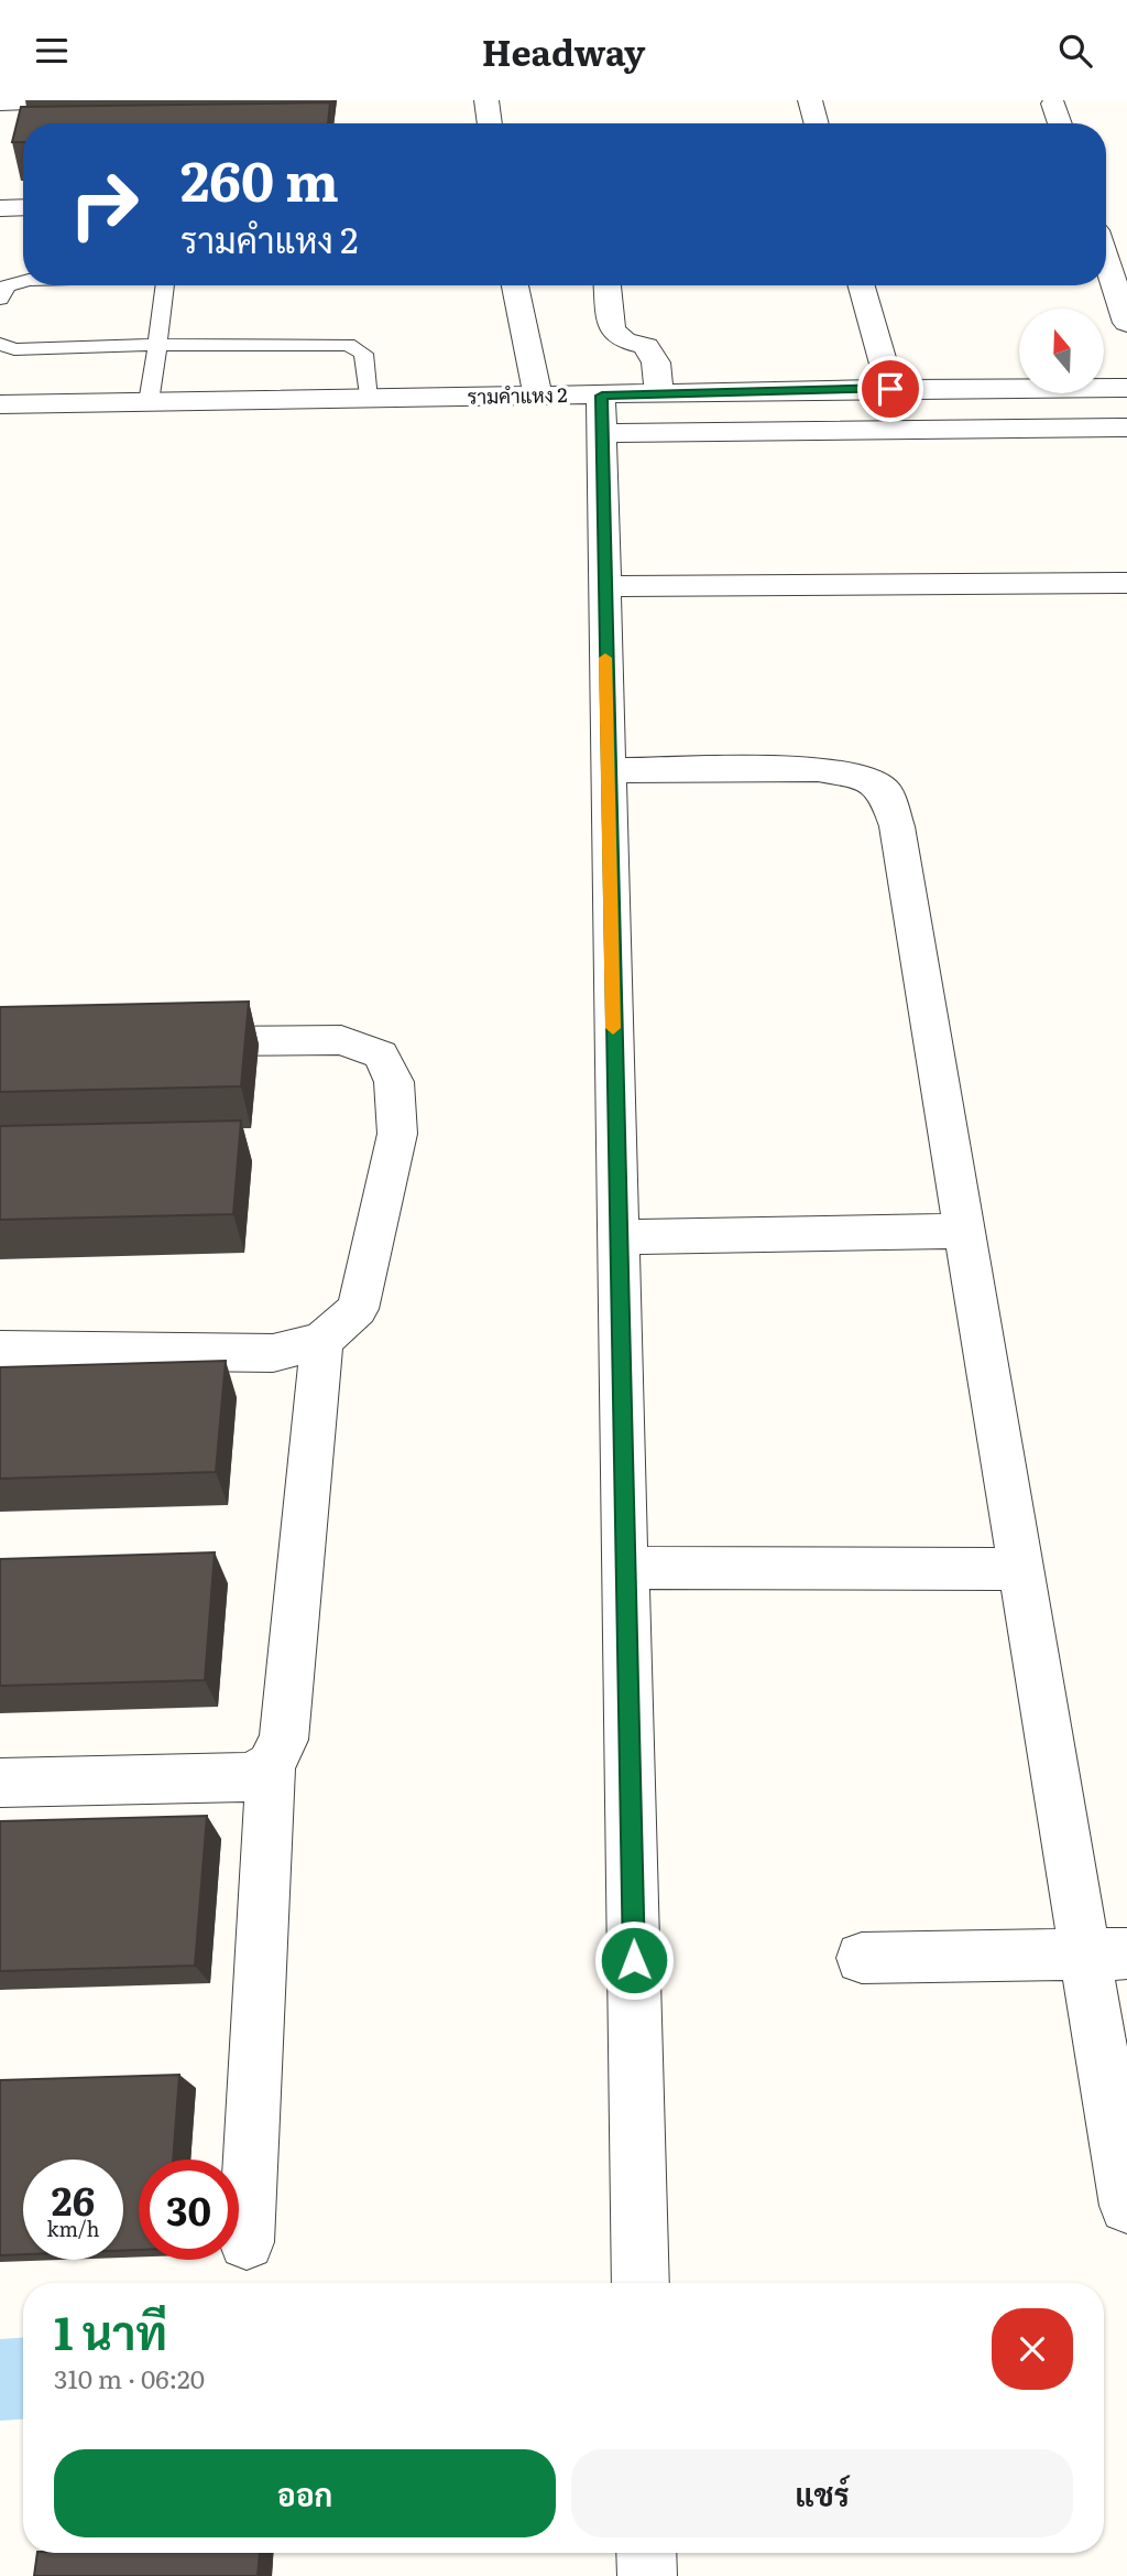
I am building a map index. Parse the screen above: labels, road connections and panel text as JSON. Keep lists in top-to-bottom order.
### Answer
{
  "streets": {
    "street": ["รามคำแหง 2"]
  },
  "north": "top",
  "page": {
    "header": "Headway",
    "turn": ["260 m", "รามคำแหง 2"],
    "speed": "26 km/h",
    "limit": "30",
    "heading": ["1 นาที", "310 m · 06:20"],
    "buttons": ["ออก", "แชร์"]
  }
}
